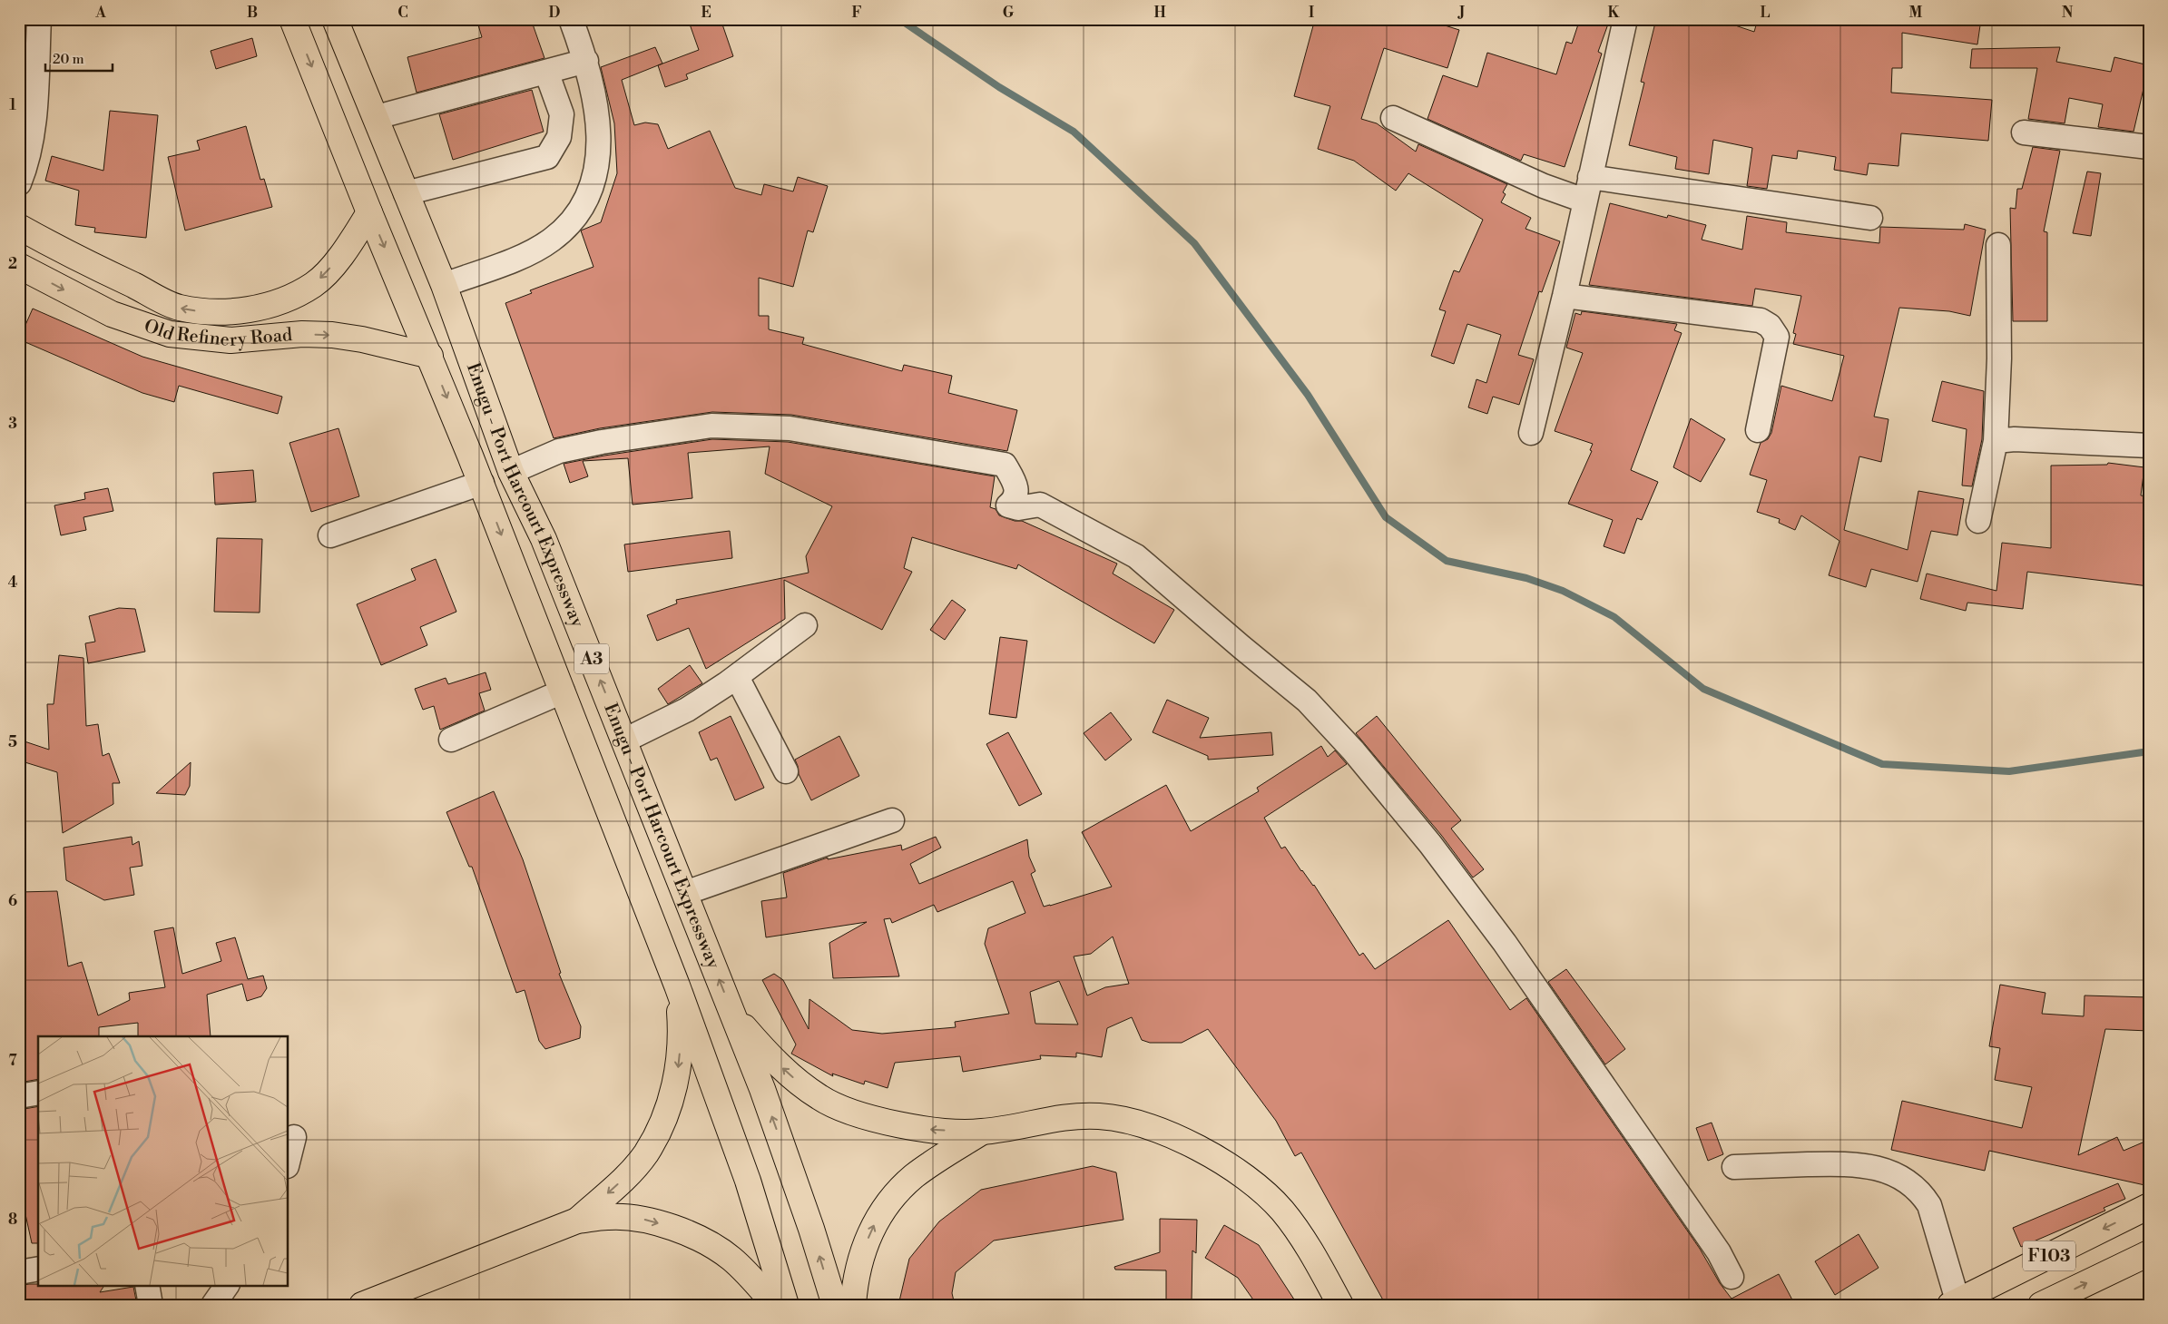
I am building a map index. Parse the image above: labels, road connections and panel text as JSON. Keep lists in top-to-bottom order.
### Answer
{
  "streets": {
    "main road": [
      "Old Refinery Road",
      "Enugu - Port Harcourt Expressway",
      "A3",
      "F103"
    ]
  },
  "crossings": [
    ["Old Refinery Road", "Enugu - Port Harcourt Expressway"]
  ],
  "scale_bar": "20 m",
  "grid": {
    "columns": [
      "A",
      "B",
      "C",
      "D",
      "E",
      "F",
      "G",
      "H",
      "I",
      "J",
      "K",
      "L",
      "M",
      "N"
    ],
    "rows": [
      "1",
      "2",
      "3",
      "4",
      "5",
      "6",
      "7",
      "8"
    ]
  }
}
